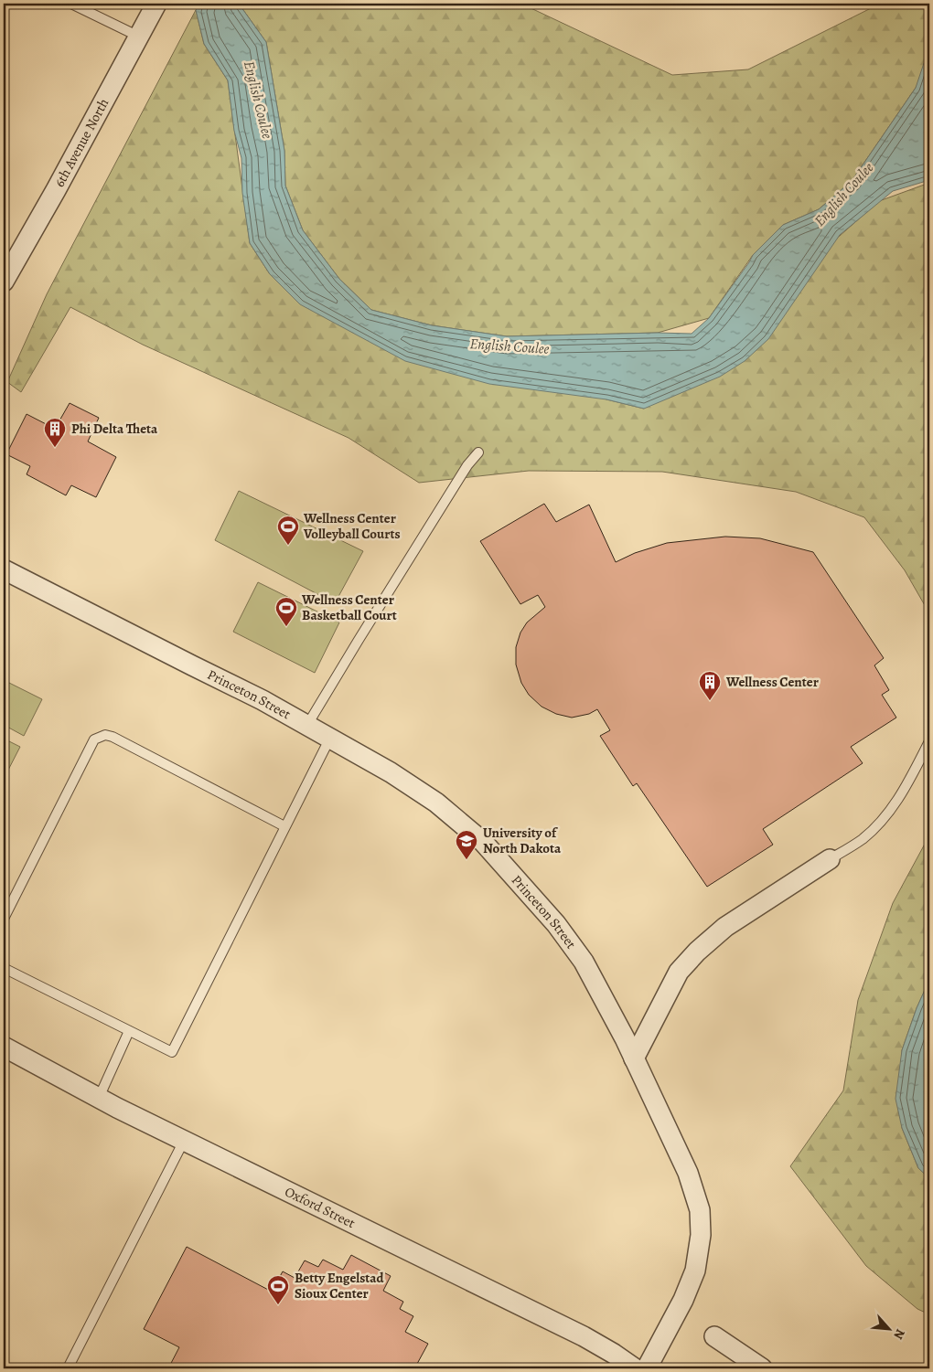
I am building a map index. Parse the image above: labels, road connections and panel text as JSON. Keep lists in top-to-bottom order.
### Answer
{
  "streets": {
    "street": ["6th Avenue North", "Princeton Street", "Oxford Street"]
  },
  "water": ["English Coulee"],
  "places": {
    "building": ["Phi Delta Theta", "Wellness Center"],
    "sports": ["Wellness Center Volleyball Courts", "Wellness Center Basketball Court", "Betty Engelstad Sioux Center"],
    "school or university": ["University of North Dakota"]
  },
  "north": "bottom right"
}
